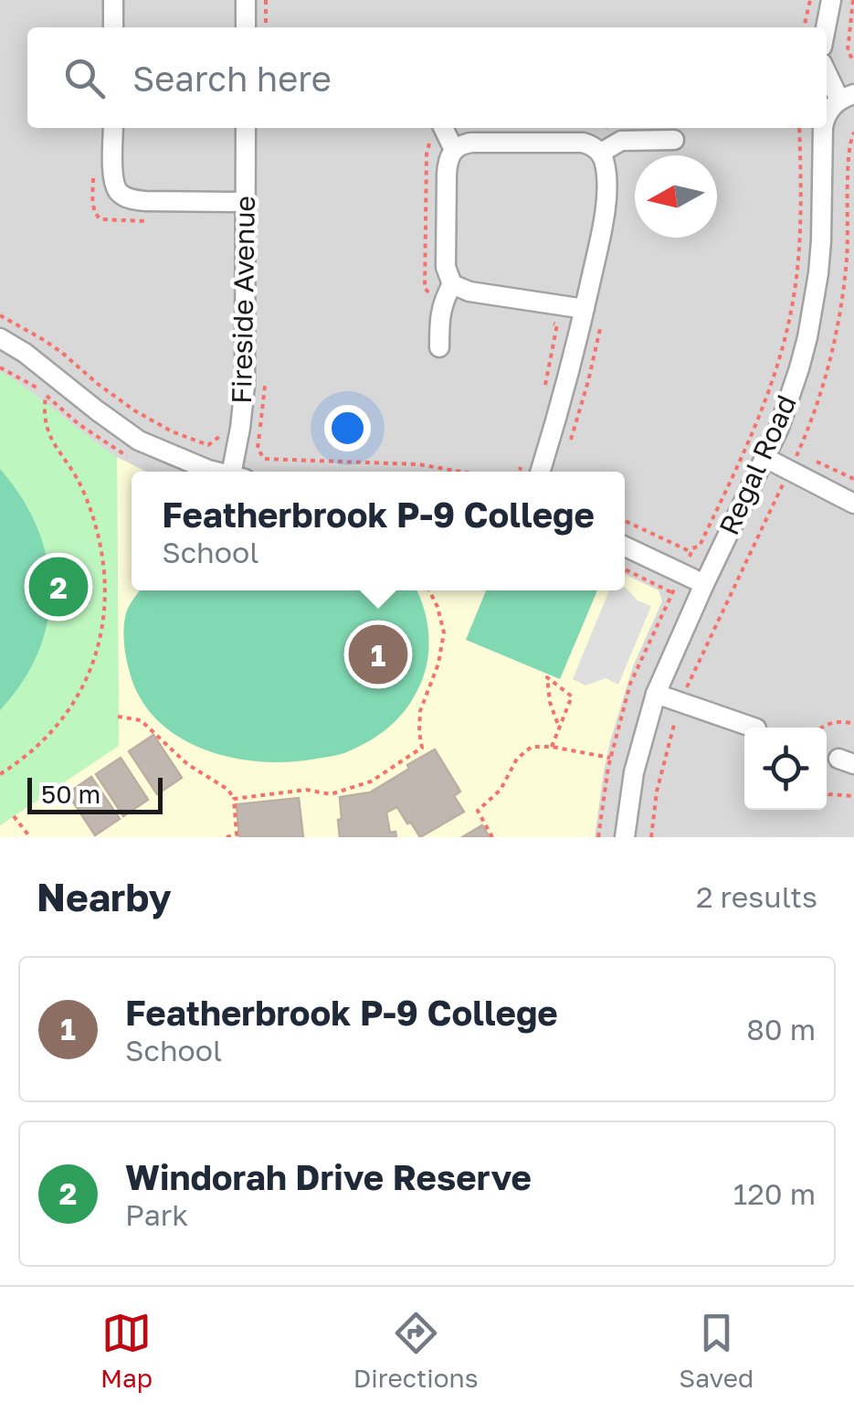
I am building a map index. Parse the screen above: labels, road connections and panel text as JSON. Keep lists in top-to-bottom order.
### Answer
{
  "streets": {
    "street": ["Fireside Avenue", "Regal Road"]
  },
  "scale_bar": "50 m",
  "north": "left",
  "page": {
    "search": "Search here",
    "popup": ["Featherbrook P-9 College", "School"],
    "pins": ["2", "1"],
    "scale": "50 m",
    "heading": ["Nearby", "2 results"],
    "list": [
      {
        "mark": "1",
        "name": "Featherbrook P-9 College",
        "note": "School",
        "value": "80 m"
      },
      {
        "mark": "2",
        "name": "Windorah Drive Reserve",
        "note": "Park",
        "value": "120 m"
      }
    ],
    "nav": ["Map", "Directions", "Saved"]
  }
}
